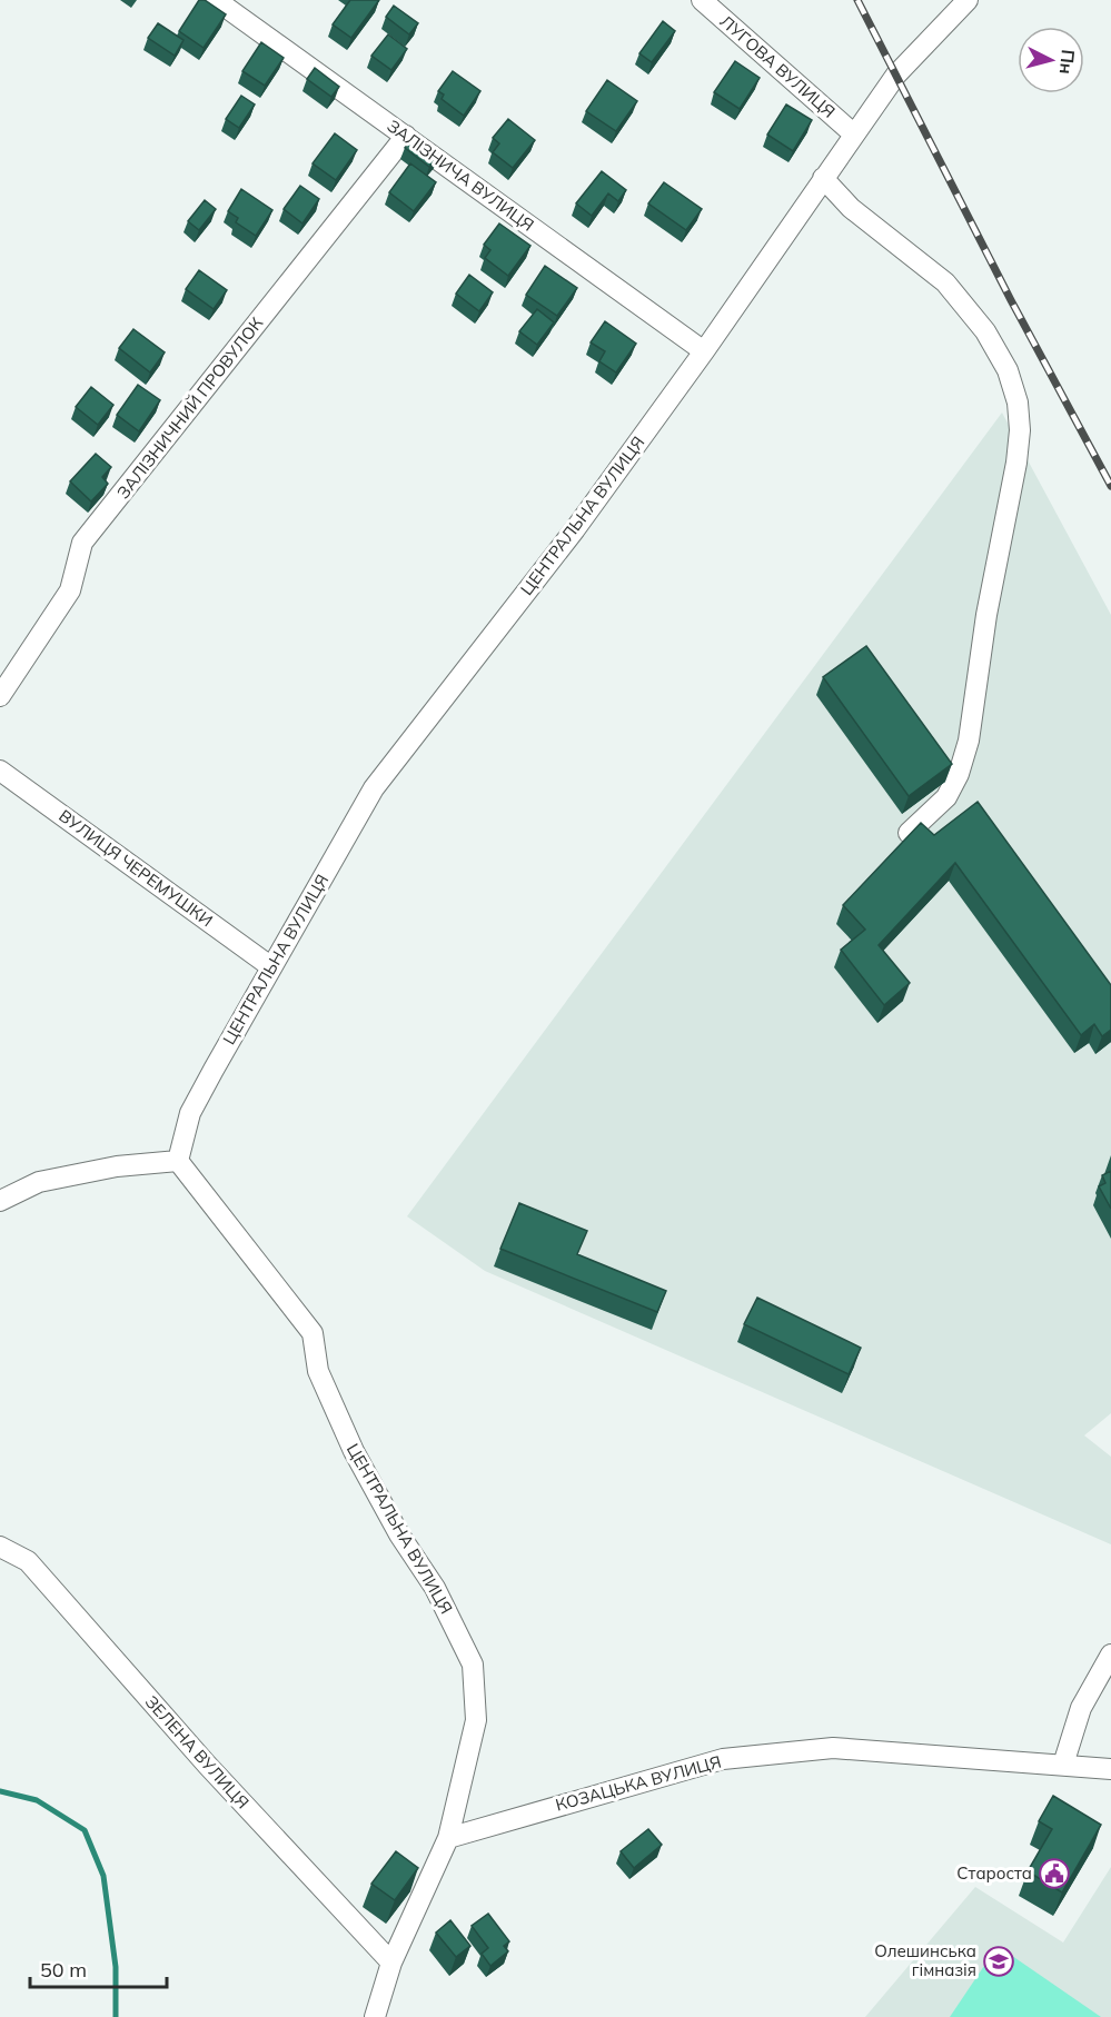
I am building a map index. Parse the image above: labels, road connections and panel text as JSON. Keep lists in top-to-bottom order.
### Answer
{
  "streets": {
    "street": [
      "ЛУГОВА ВУЛИЦЯ",
      "ЗАЛІЗНИЧА ВУЛИЦЯ",
      "ЗАЛІЗНИЧНИЙ ПРОВУЛОК",
      "ЦЕНТРАЛЬНА ВУЛИЦЯ",
      "ВУЛИЦЯ ЧЕРЕМУШКИ",
      "ЗЕЛЕНА ВУЛИЦЯ",
      "КОЗАЦЬКА ВУЛИЦЯ"
    ]
  },
  "crossings": [
    ["ЛУГОВА ВУЛИЦЯ", "ЦЕНТРАЛЬНА ВУЛИЦЯ"],
    ["ЗАЛІЗНИЧА ВУЛИЦЯ", "ЗАЛІЗНИЧНИЙ ПРОВУЛОК"],
    ["ЗАЛІЗНИЧА ВУЛИЦЯ", "ЦЕНТРАЛЬНА ВУЛИЦЯ"],
    ["ЦЕНТРАЛЬНА ВУЛИЦЯ", "ВУЛИЦЯ ЧЕРЕМУШКИ"],
    ["ЦЕНТРАЛЬНА ВУЛИЦЯ", "ЗЕЛЕНА ВУЛИЦЯ"],
    ["ЦЕНТРАЛЬНА ВУЛИЦЯ", "КОЗАЦЬКА ВУЛИЦЯ"]
  ],
  "places": {
    "public building": ["Староста"],
    "school or university": ["Олешинська гімназія"]
  },
  "scale_bar": "50 m",
  "north": "right"
}
